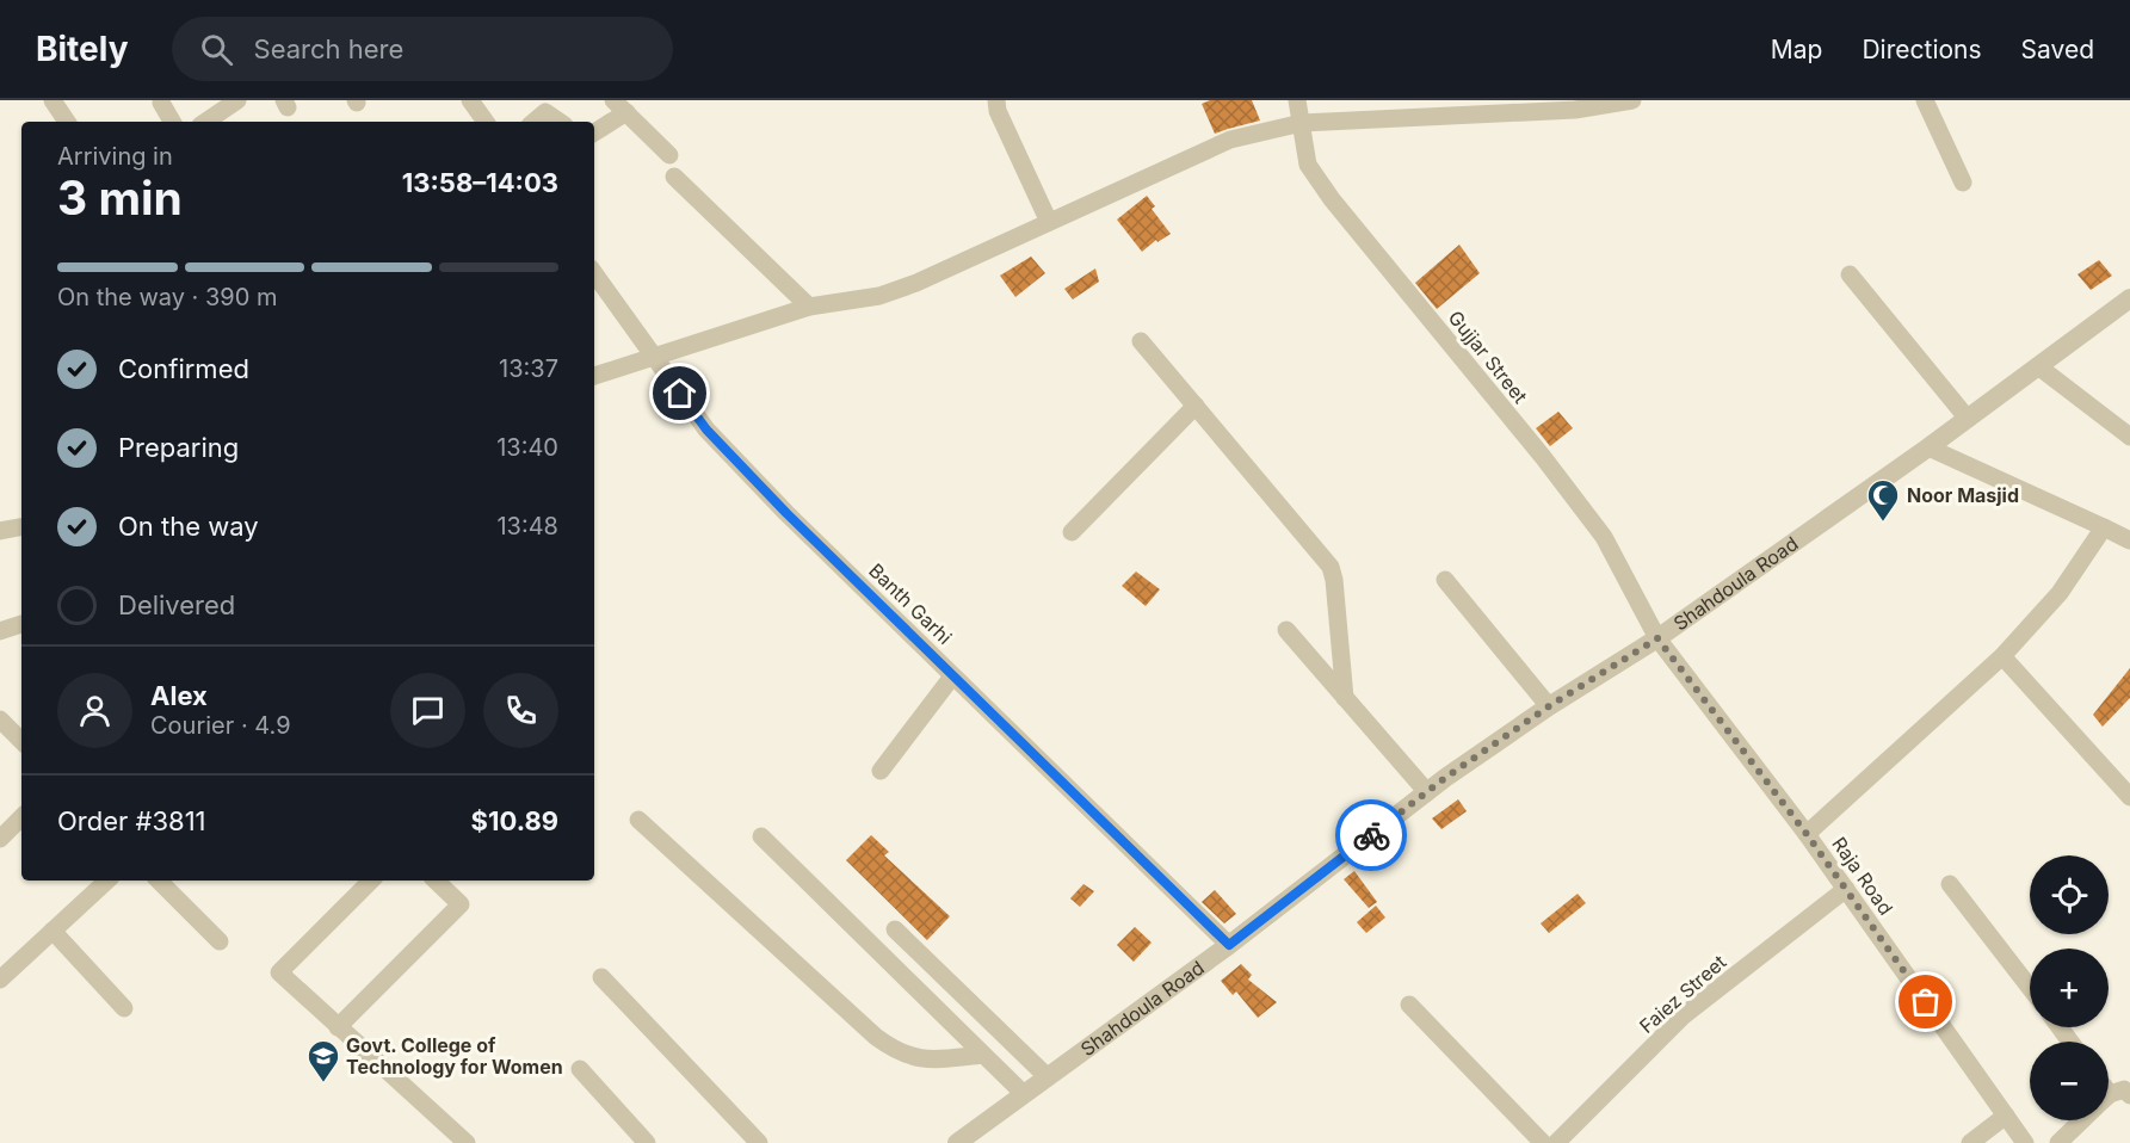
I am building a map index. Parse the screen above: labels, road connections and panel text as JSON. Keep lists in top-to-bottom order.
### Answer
{
  "streets": {
    "street": [
      "Gujjar Street",
      "Shahdoula Road",
      "Banth Garhi",
      "Raja Road",
      "Faiez Street"
    ]
  },
  "crossings": [
    ["Gujjar Street", "Shahdoula Road"],
    ["Gujjar Street", "Raja Road"],
    ["Shahdoula Road", "Banth Garhi"],
    ["Shahdoula Road", "Raja Road"],
    ["Raja Road", "Faiez Street"]
  ],
  "places": {
    "mosque": ["Noor Masjid"],
    "school or university": ["Govt. College of Technology for Women"]
  },
  "page": {
    "header": "Bitely",
    "search": "Search here",
    "nav": ["Map", "Directions", "Saved"],
    "heading": ["3 min", "Arriving in", "13:58–14:03"],
    "panel": [
      "Alex",
      "Courier · 4.9",
      "Order #3811",
      "$10.89"
    ],
    "bar": "On the way · 390 m",
    "list": [
      ["Confirmed", "13:37"],
      ["Preparing", "13:40"],
      ["On the way", "13:48"],
      "Delivered"
    ],
    "map_buttons": ["+", "−"]
  }
}
